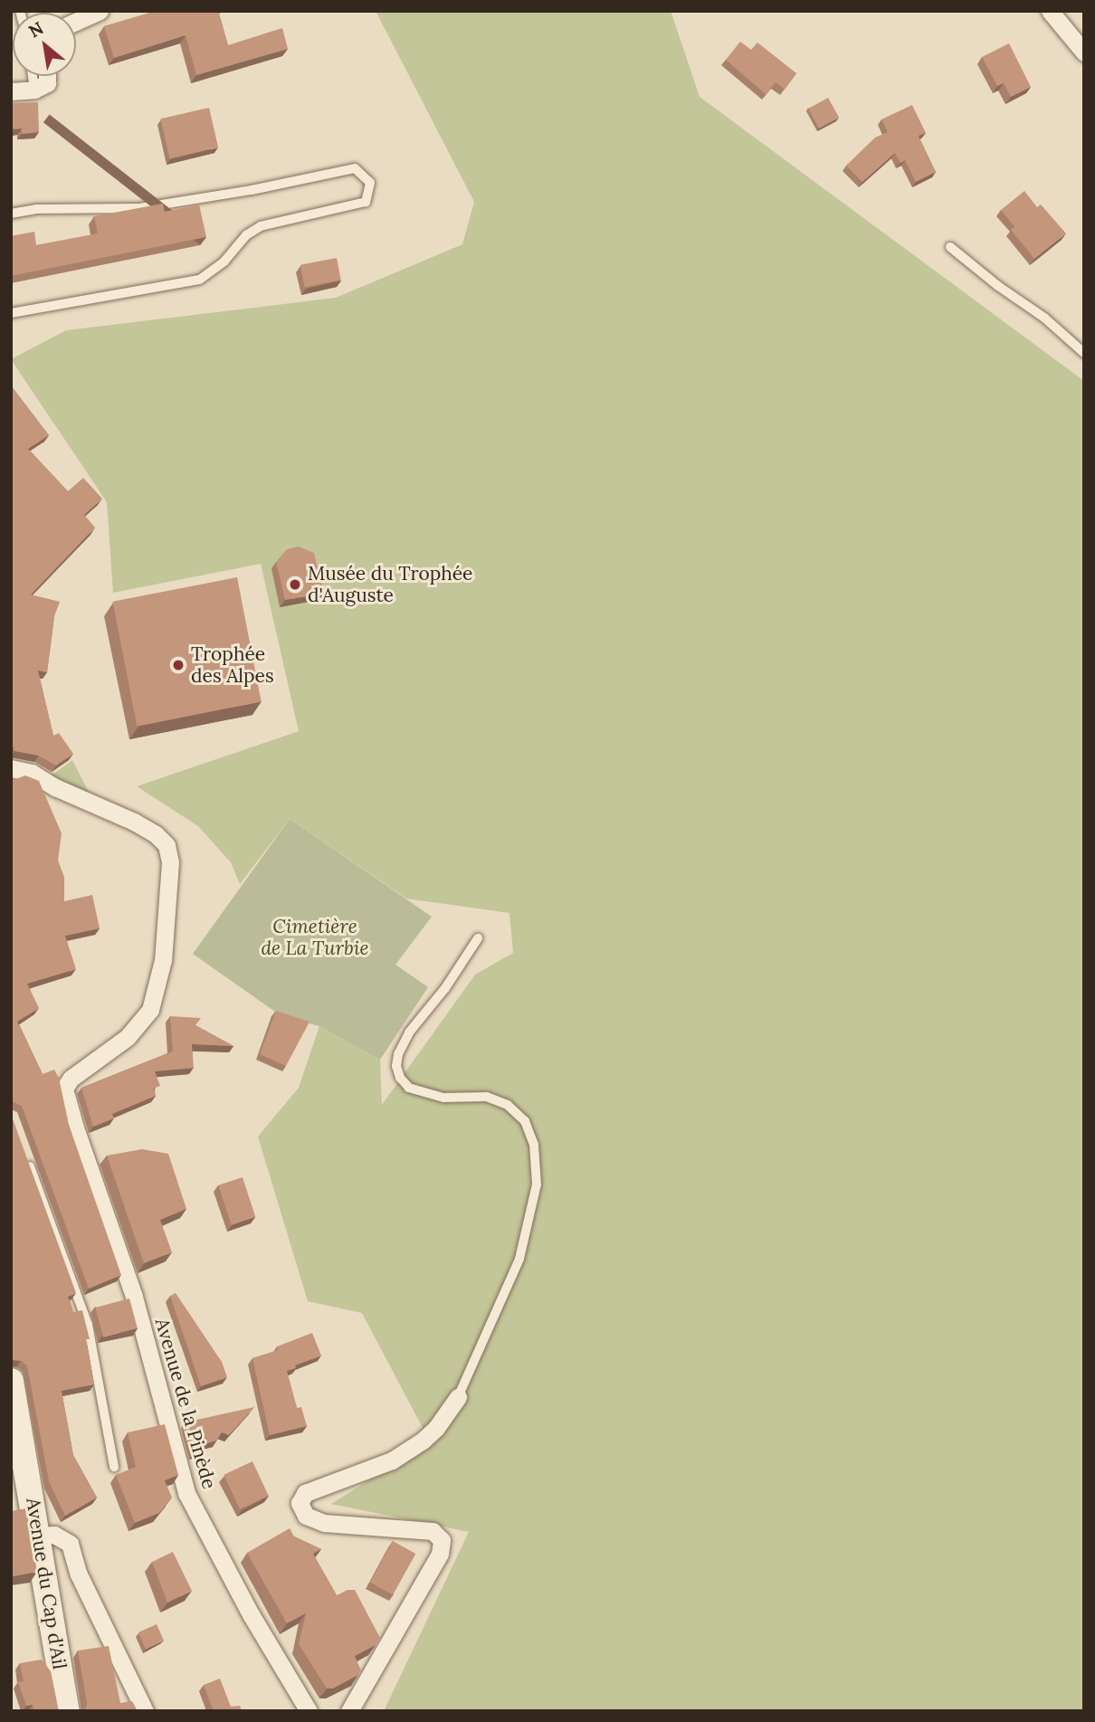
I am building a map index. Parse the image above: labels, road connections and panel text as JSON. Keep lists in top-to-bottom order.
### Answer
{
  "streets": {
    "street": ["Avenue de la Pinède", "Avenue du Cap d'Ail"]
  },
  "parks": ["Cimetière de La Turbie"],
  "places": ["Musée du Trophée d'Auguste", "Trophée des Alpes"],
  "north": "top left"
}
